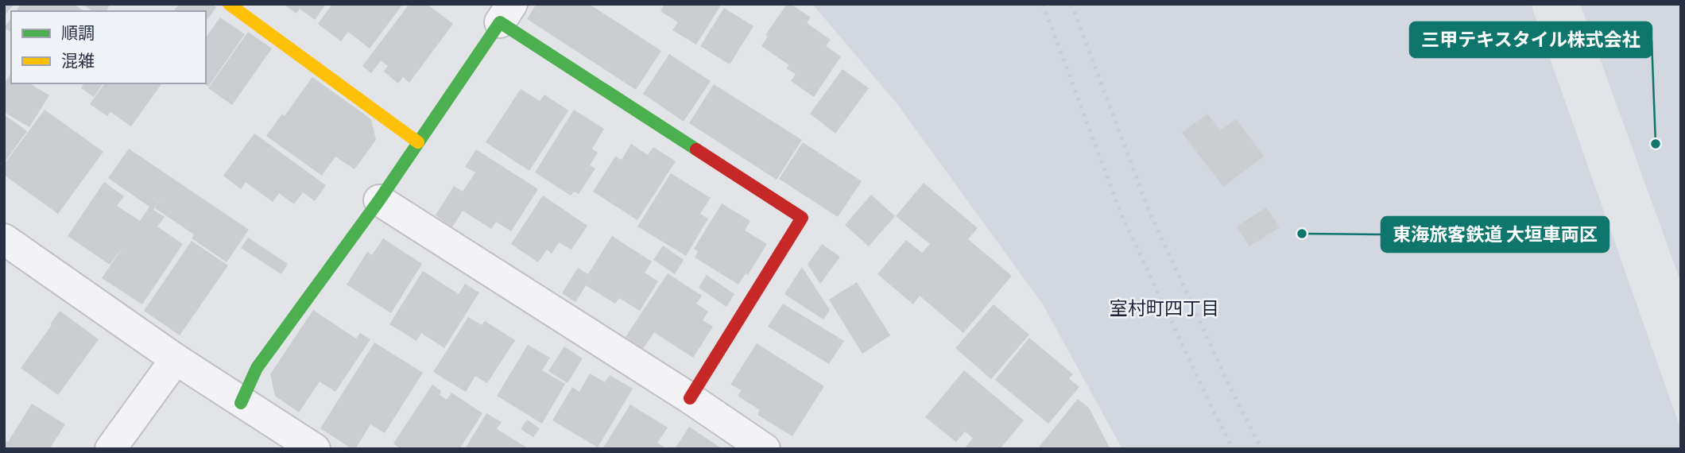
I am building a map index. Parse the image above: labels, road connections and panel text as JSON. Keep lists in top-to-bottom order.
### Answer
{
  "districts": ["室村町四丁目"],
  "places": ["三甲テキスタイル株式会社", "東海旅客鉄道 大垣車両区"],
  "legend": ["順調", "混雑"]
}
